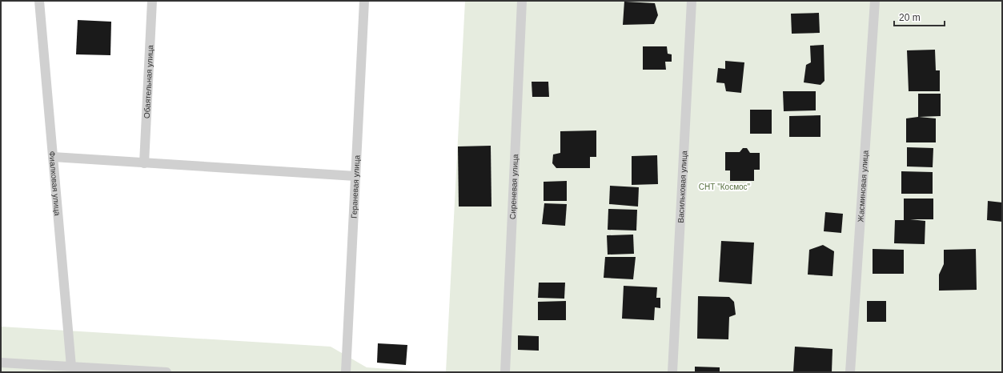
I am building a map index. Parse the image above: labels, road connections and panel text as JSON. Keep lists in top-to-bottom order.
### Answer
{
  "streets": {
    "lane": [
      "Обаятельная улица",
      "Фиалковая улица",
      "Гераневая улица",
      "Сиреневая улица",
      "Васильковая улица",
      "Жасминовая улица"
    ]
  },
  "parks": ["СНТ \"Космос\""],
  "scale_bar": "20 m"
}
